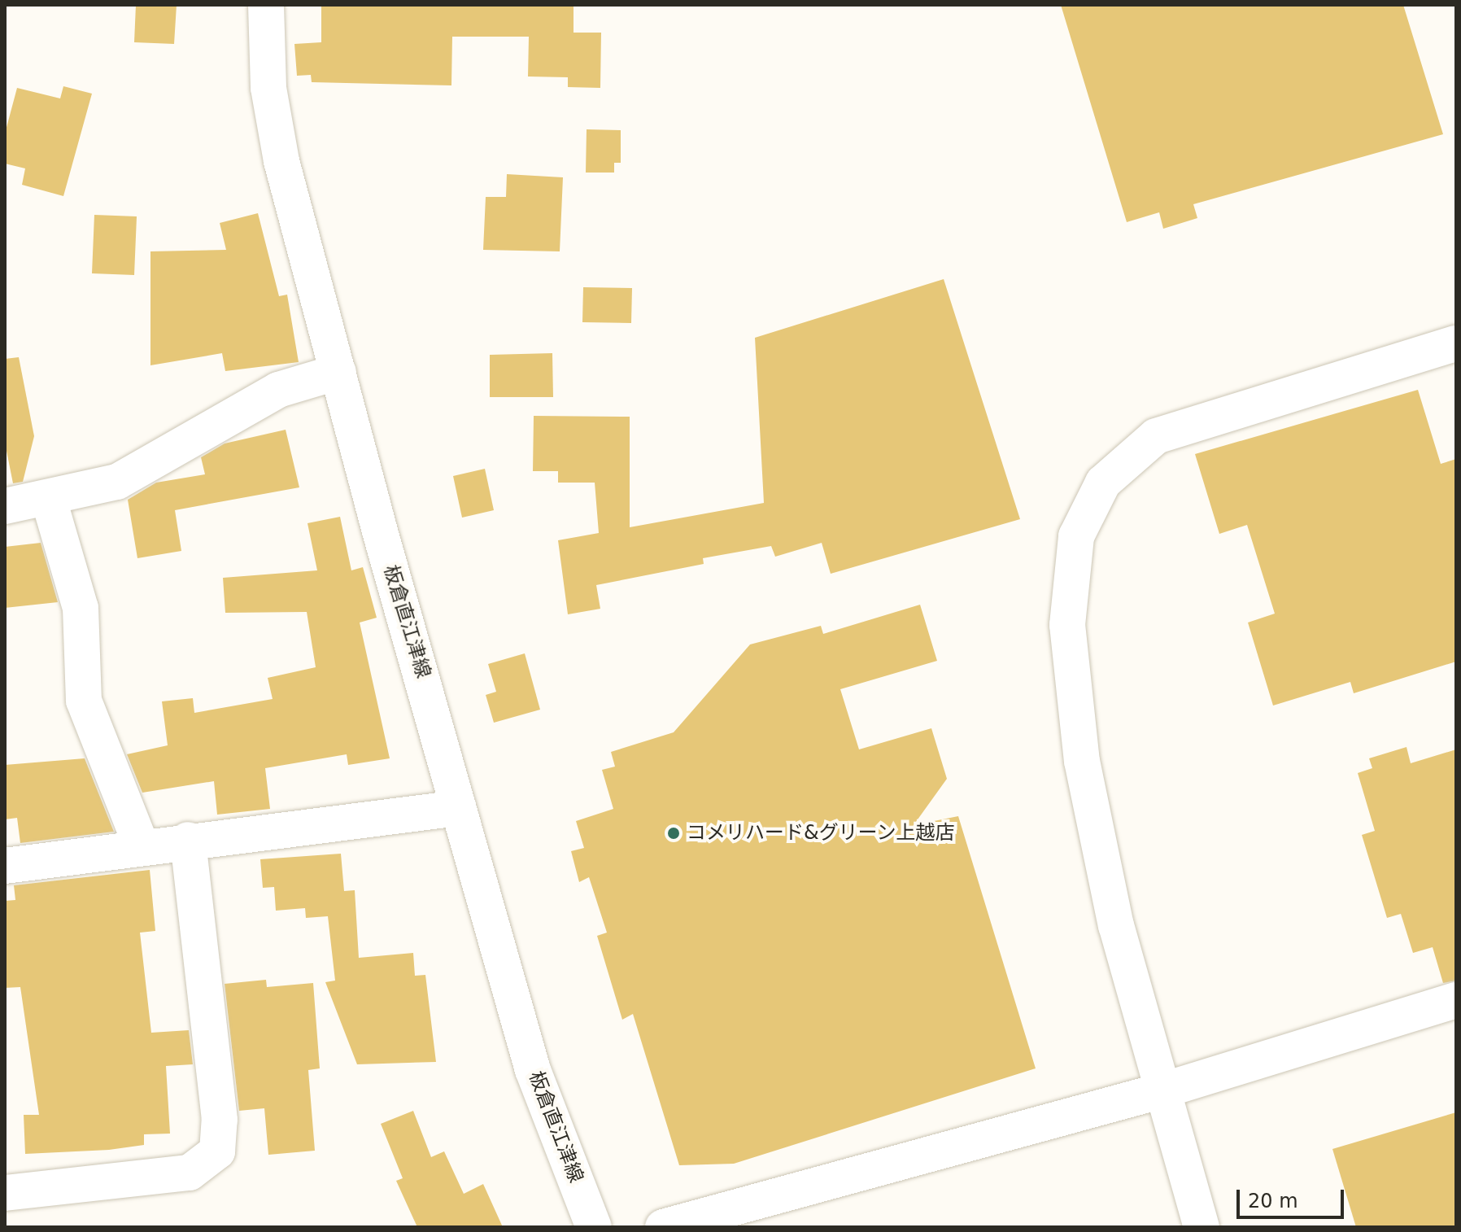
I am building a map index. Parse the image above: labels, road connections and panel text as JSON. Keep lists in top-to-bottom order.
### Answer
{
  "streets": {
    "street": ["板倉直江津線"]
  },
  "places": ["コメリハード&グリーン上越店"],
  "scale_bar": "20 m"
}
